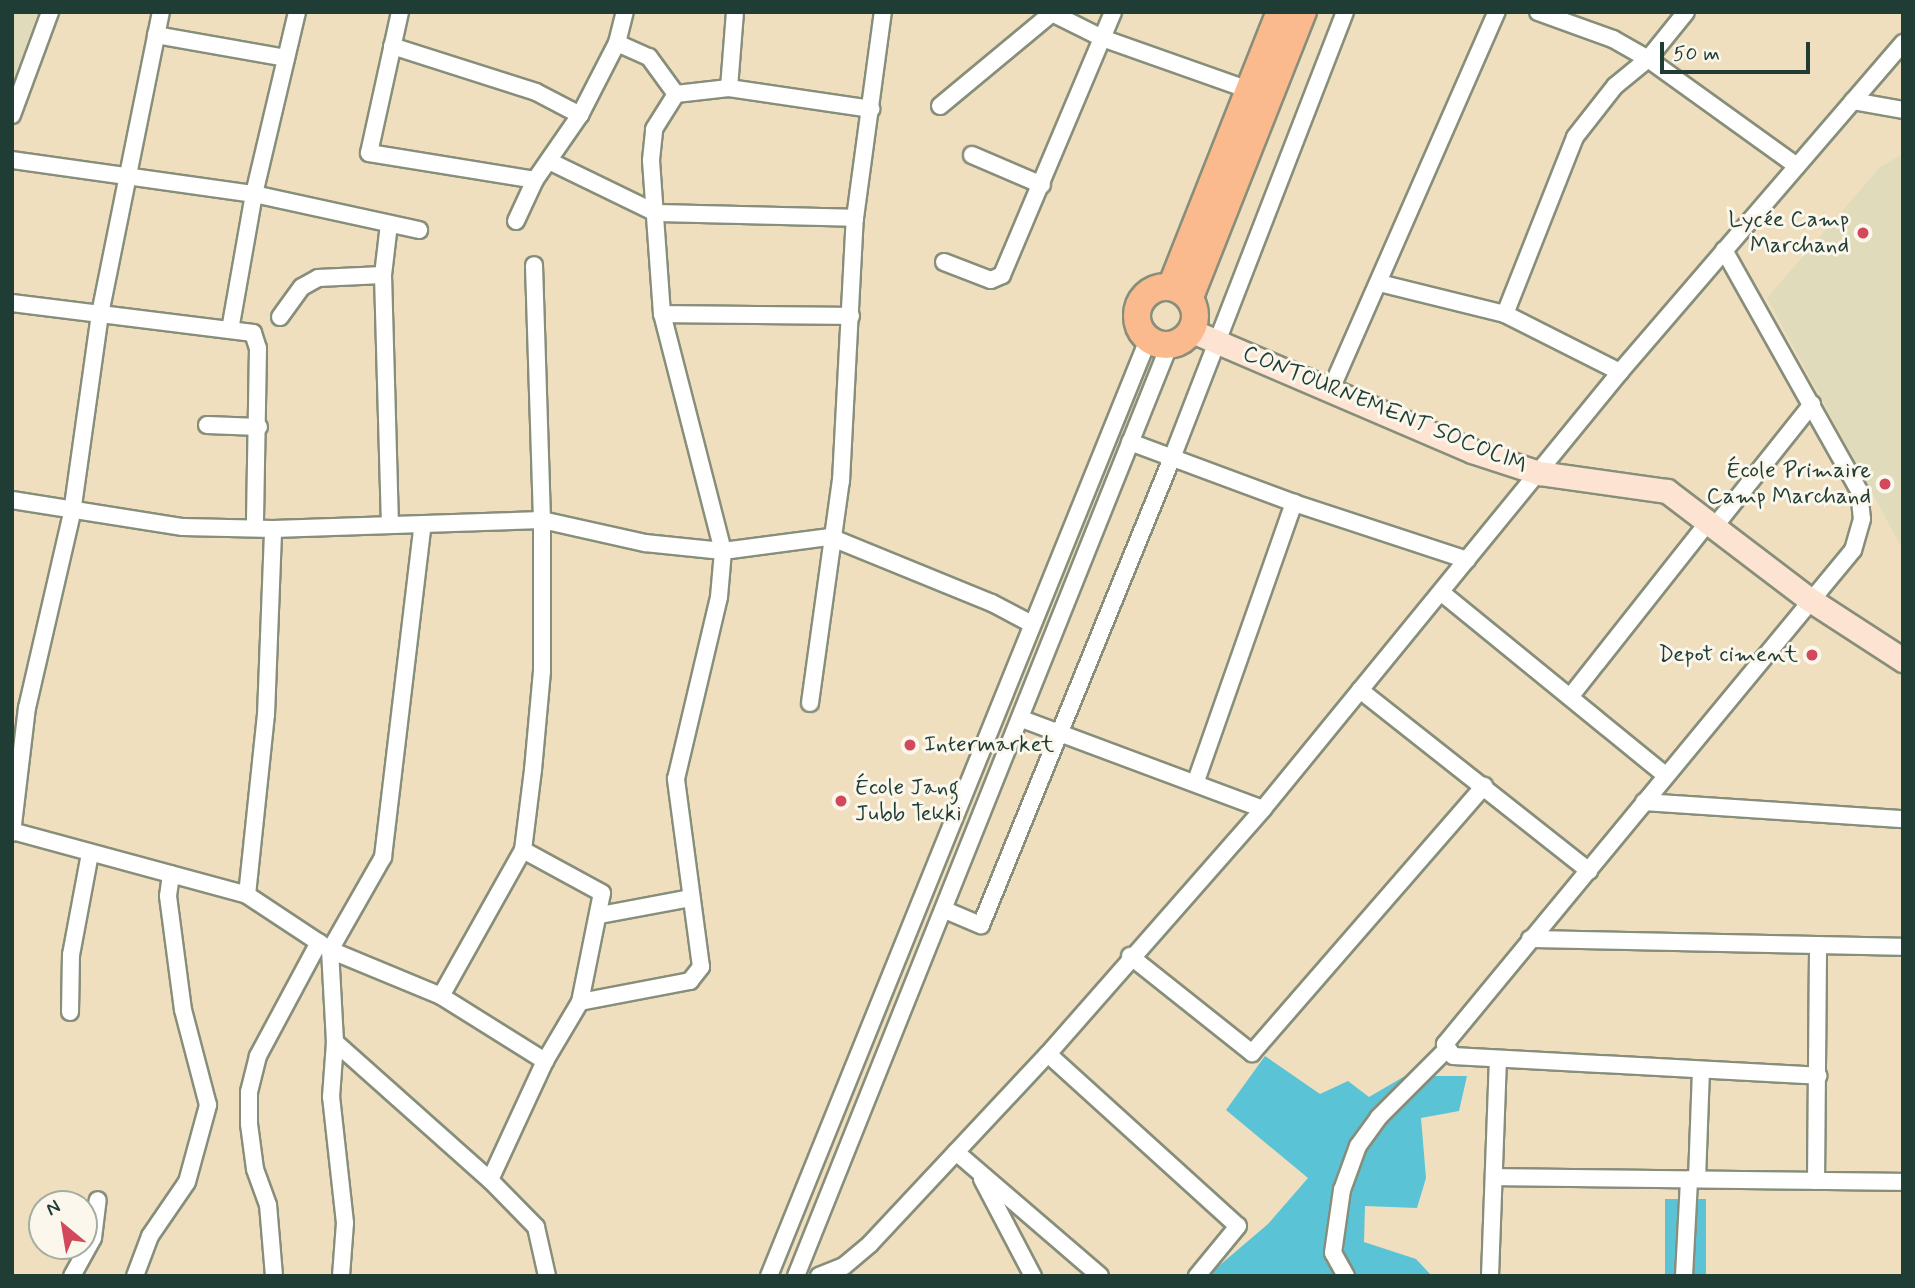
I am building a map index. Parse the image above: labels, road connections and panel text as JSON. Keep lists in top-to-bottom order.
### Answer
{
  "streets": {
    "street": ["CONTOURNEMENT SOCOCIM"]
  },
  "places": [
    "Lycée Camp Marchand",
    "École Primaire Camp Marchand",
    "Depot ciment",
    "Intermarket",
    "École Jang Jubb Tekki"
  ],
  "scale_bar": "50 m",
  "north": "top left"
}
